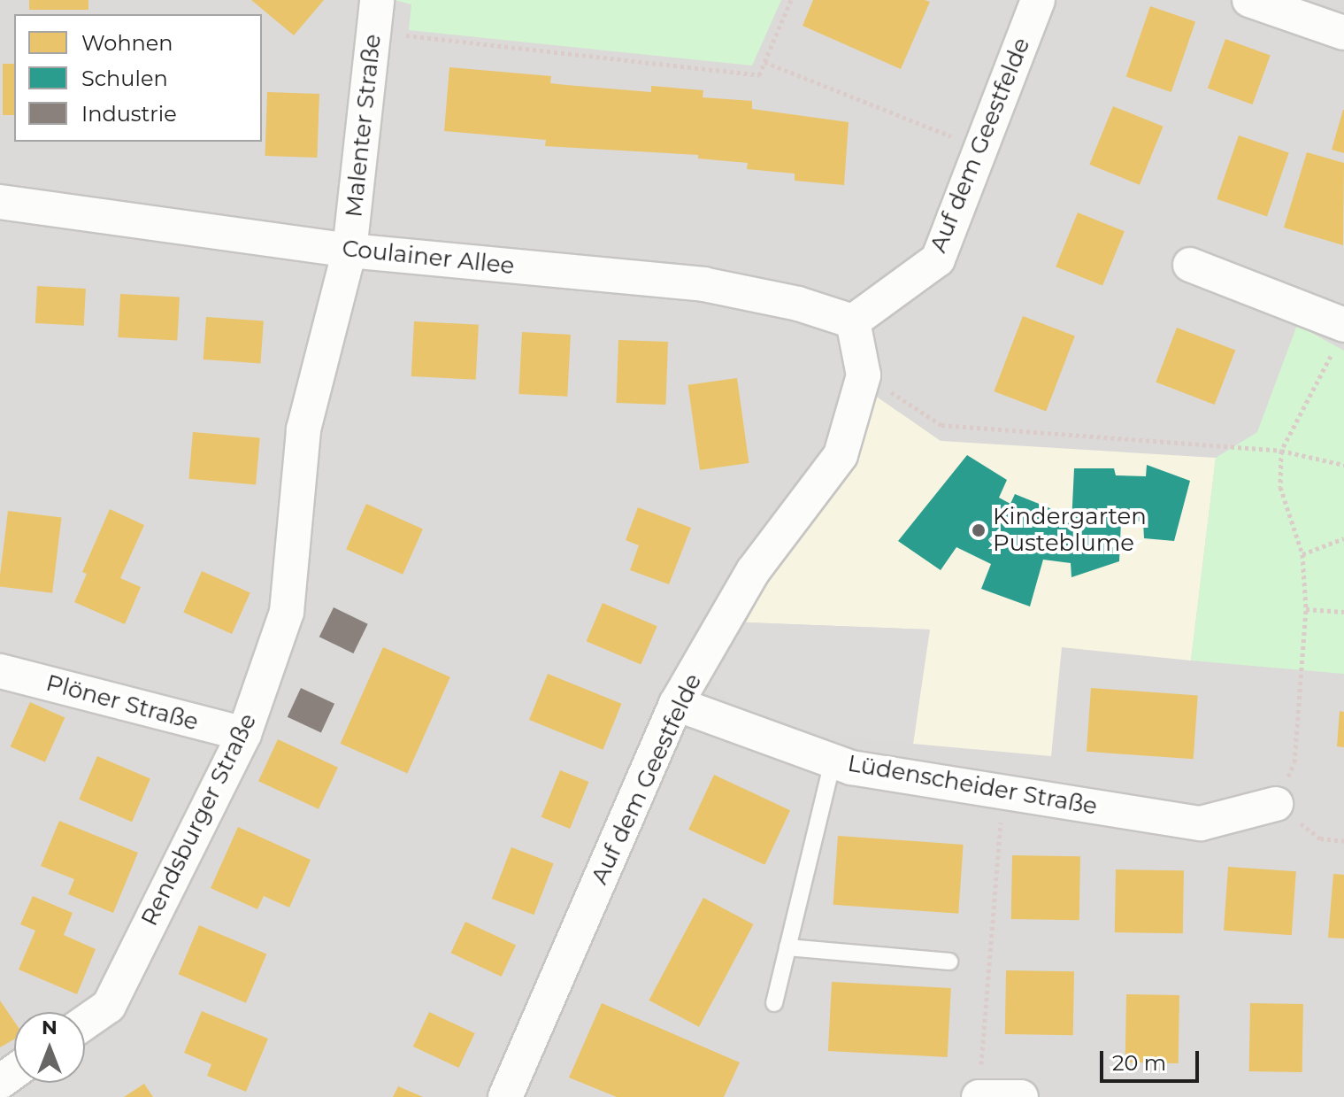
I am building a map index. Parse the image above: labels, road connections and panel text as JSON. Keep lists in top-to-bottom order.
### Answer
{
  "streets": {
    "street": [
      "Malenter Straße",
      "Auf dem Geestfelde",
      "Coulainer Allee",
      "Plöner Straße",
      "Lüdenscheider Straße",
      "Rendsburger Straße"
    ]
  },
  "crossings": [
    ["Malenter Straße", "Coulainer Allee"],
    ["Malenter Straße", "Rendsburger Straße"],
    ["Auf dem Geestfelde", "Coulainer Allee"],
    ["Auf dem Geestfelde", "Lüdenscheider Straße"],
    ["Coulainer Allee", "Rendsburger Straße"],
    ["Plöner Straße", "Rendsburger Straße"]
  ],
  "places": ["Kindergarten Pusteblume"],
  "legend": ["Wohnen", "Schulen", "Industrie"],
  "scale_bar": "20 m",
  "north": "top"
}
